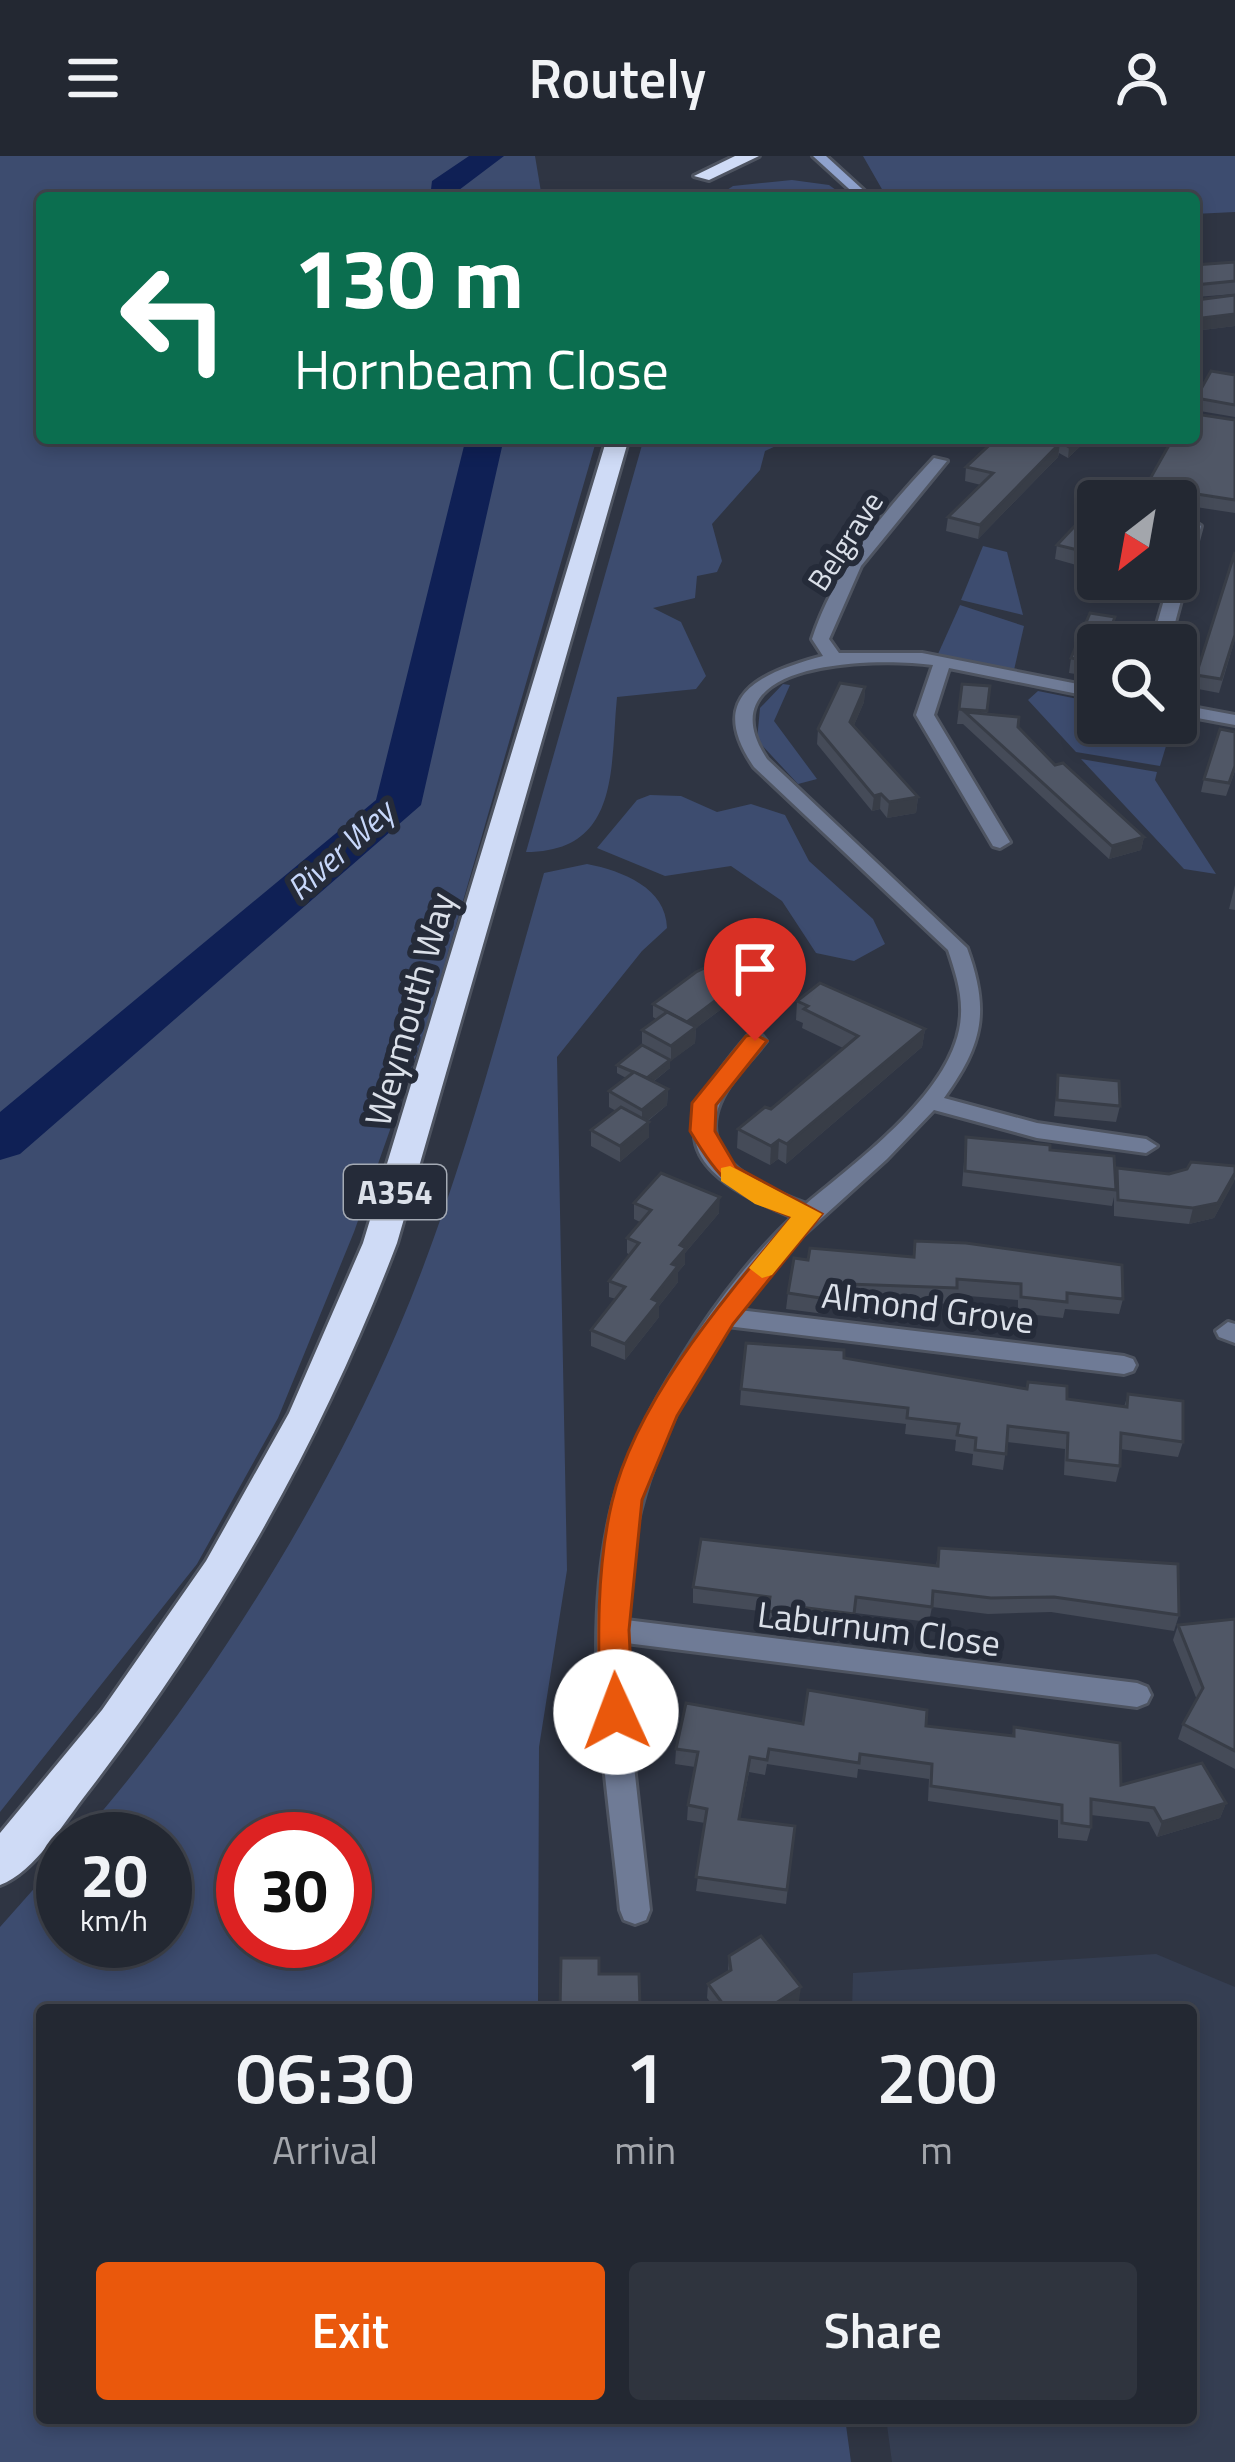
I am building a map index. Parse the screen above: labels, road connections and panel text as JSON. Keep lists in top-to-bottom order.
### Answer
{
  "streets": {
    "highway": ["Weymouth Way", "A354"],
    "street": ["Belgrave", "Almond Grove", "Laburnum Close"]
  },
  "water": ["River Wey"],
  "north": "bottom left",
  "page": {
    "header": "Routely",
    "turn": ["130 m", "Hornbeam Close"],
    "speed": "20 km/h",
    "limit": "30",
    "eta": [
      "06:30",
      "Arrival",
      "1",
      "min",
      "200",
      "m"
    ],
    "buttons": ["Exit", "Share"]
  }
}
